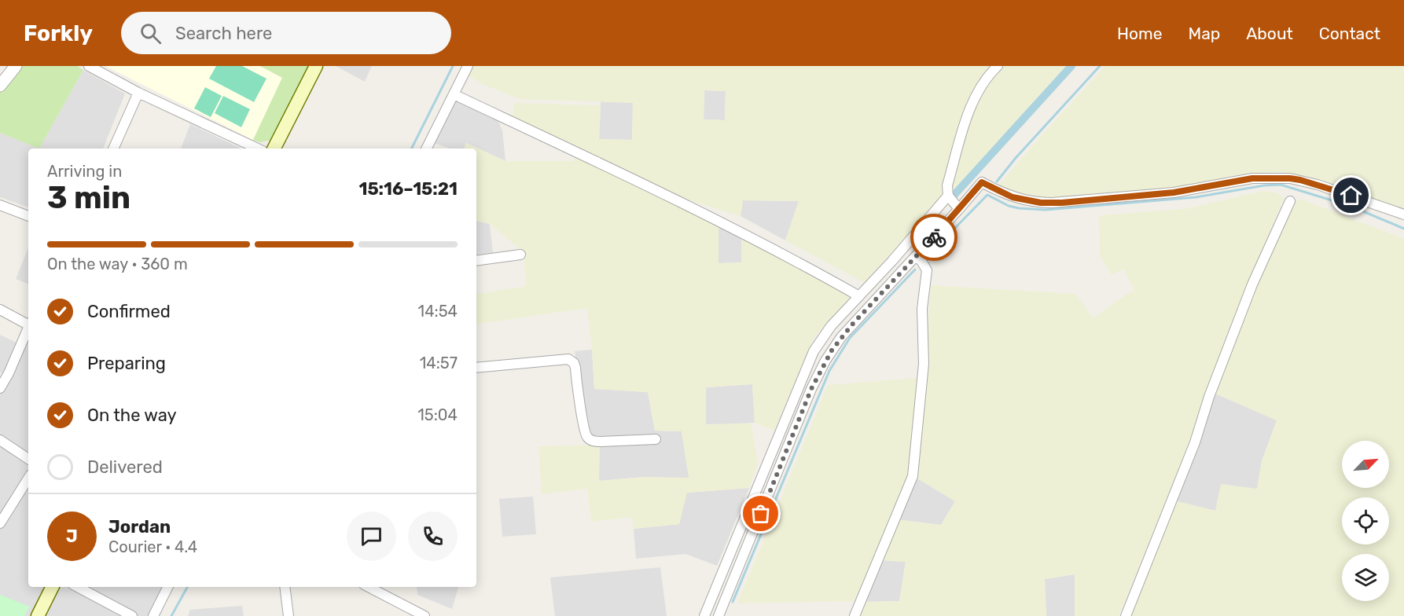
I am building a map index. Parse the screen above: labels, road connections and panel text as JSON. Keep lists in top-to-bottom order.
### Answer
{
  "north": "top right",
  "page": {
    "header": "Forkly",
    "search": "Search here",
    "nav": [
      "Home",
      "Map",
      "About",
      "Contact"
    ],
    "heading": ["3 min", "Arriving in", "15:16–15:21"],
    "panel": ["Jordan", "Courier · 4.4"],
    "bar": "On the way · 360 m",
    "list": [
      ["Confirmed", "14:54"],
      ["Preparing", "14:57"],
      ["On the way", "15:04"],
      "Delivered"
    ],
    "round": "J"
  }
}
